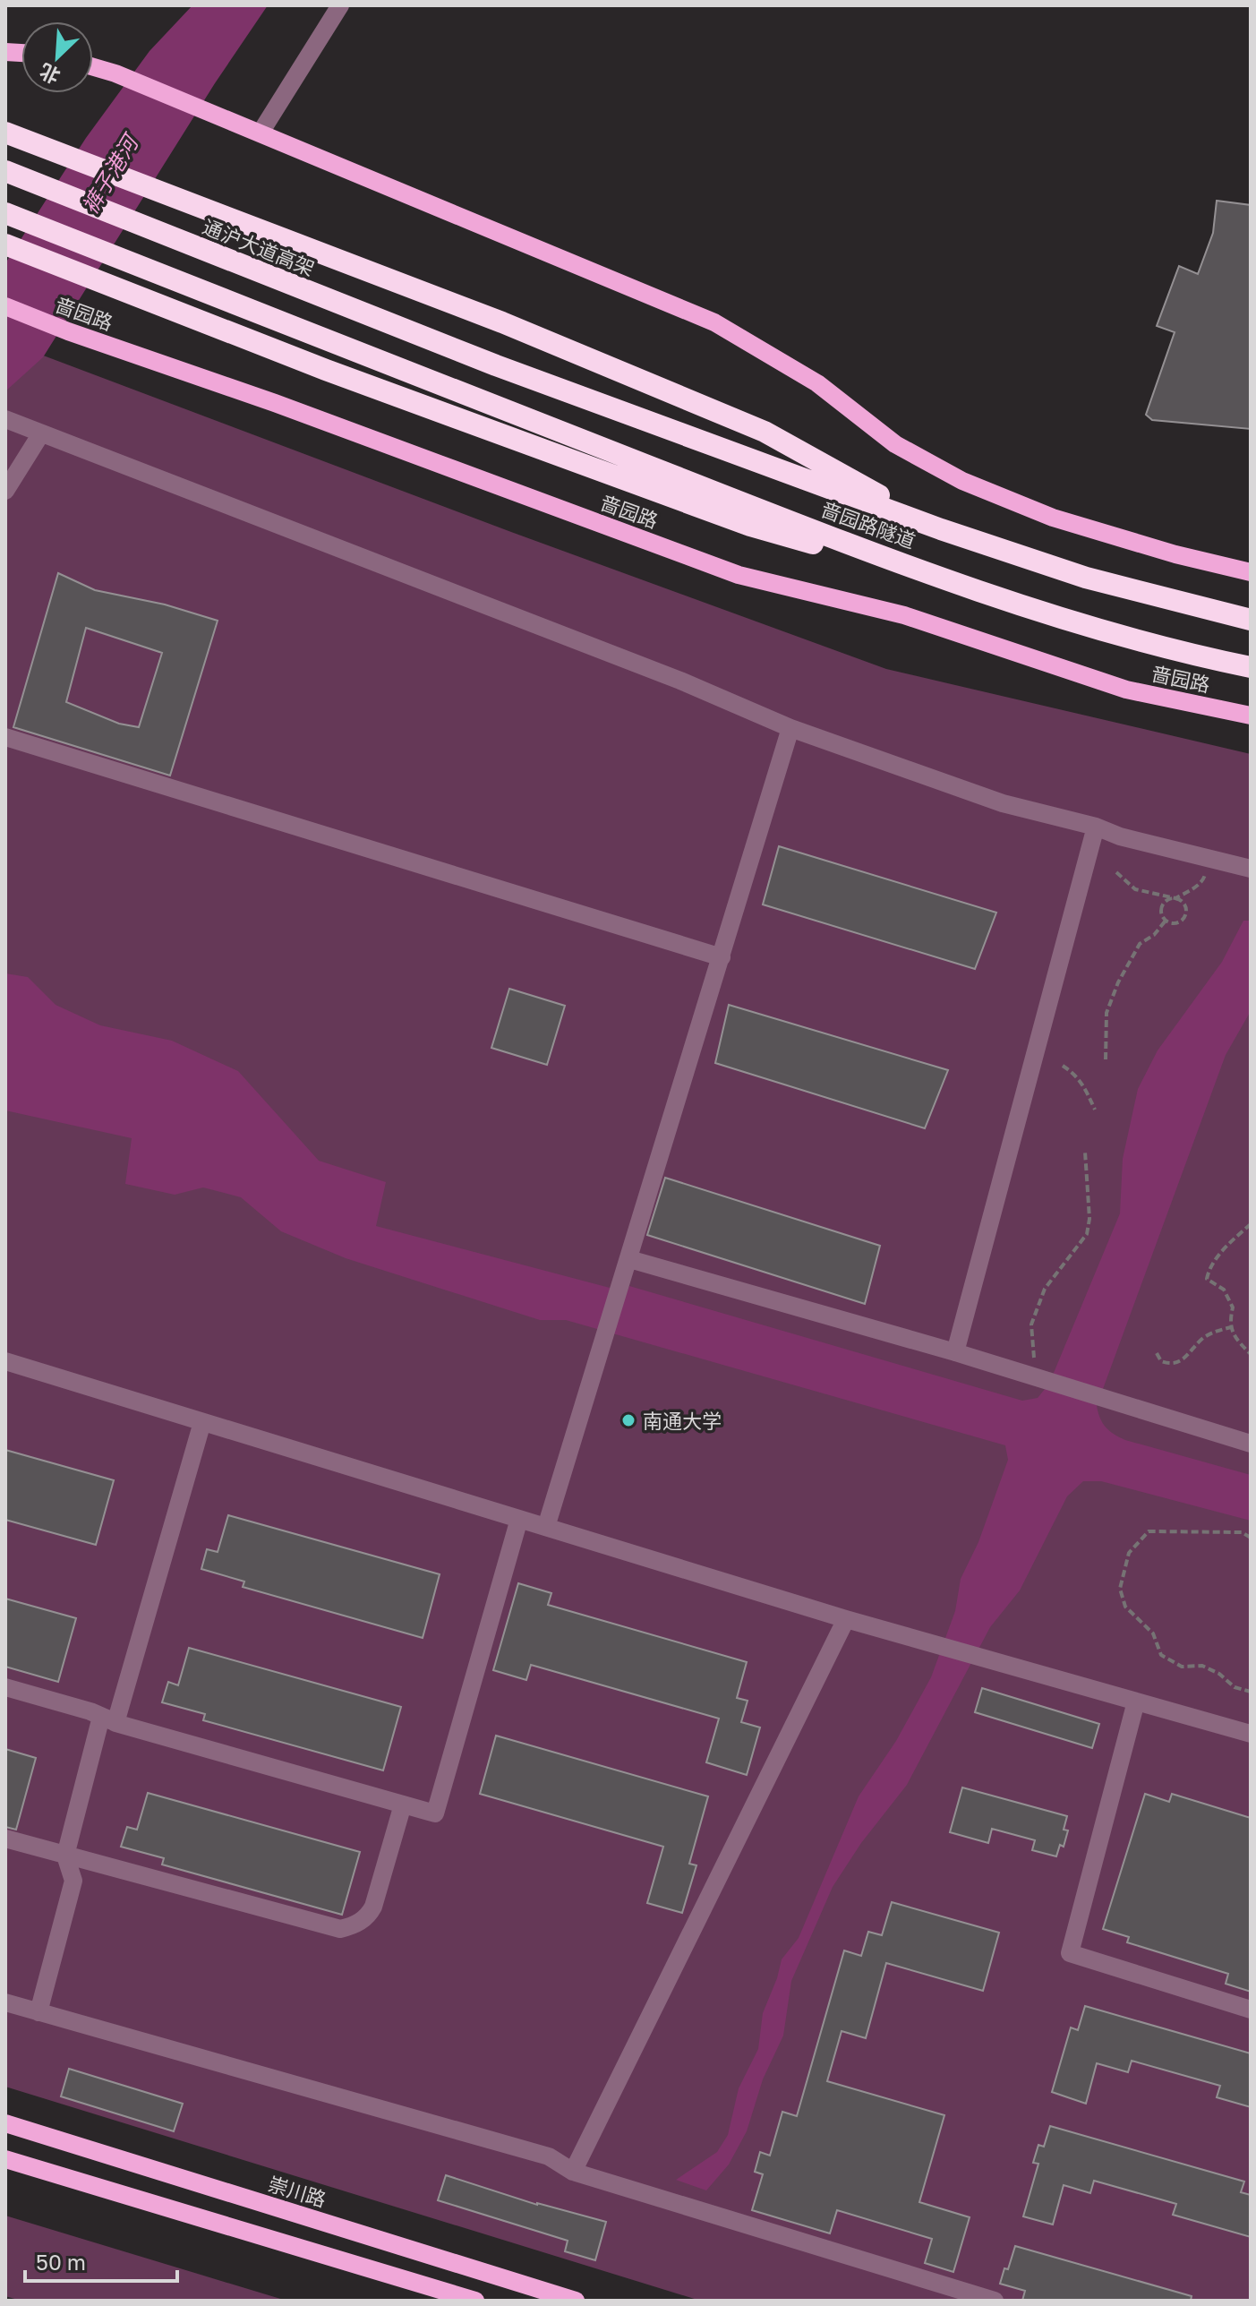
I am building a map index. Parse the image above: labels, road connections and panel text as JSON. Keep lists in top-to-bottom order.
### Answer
{
  "streets": {
    "highway": ["通沪大道高架", "啬园路隧道"],
    "main road": ["啬园路", "崇川路"]
  },
  "crossings": [
    ["通沪大道高架", "啬园路隧道"]
  ],
  "water": ["裤子港河"],
  "places": ["南通大学"],
  "scale_bar": "50 m",
  "north": "bottom left"
}
